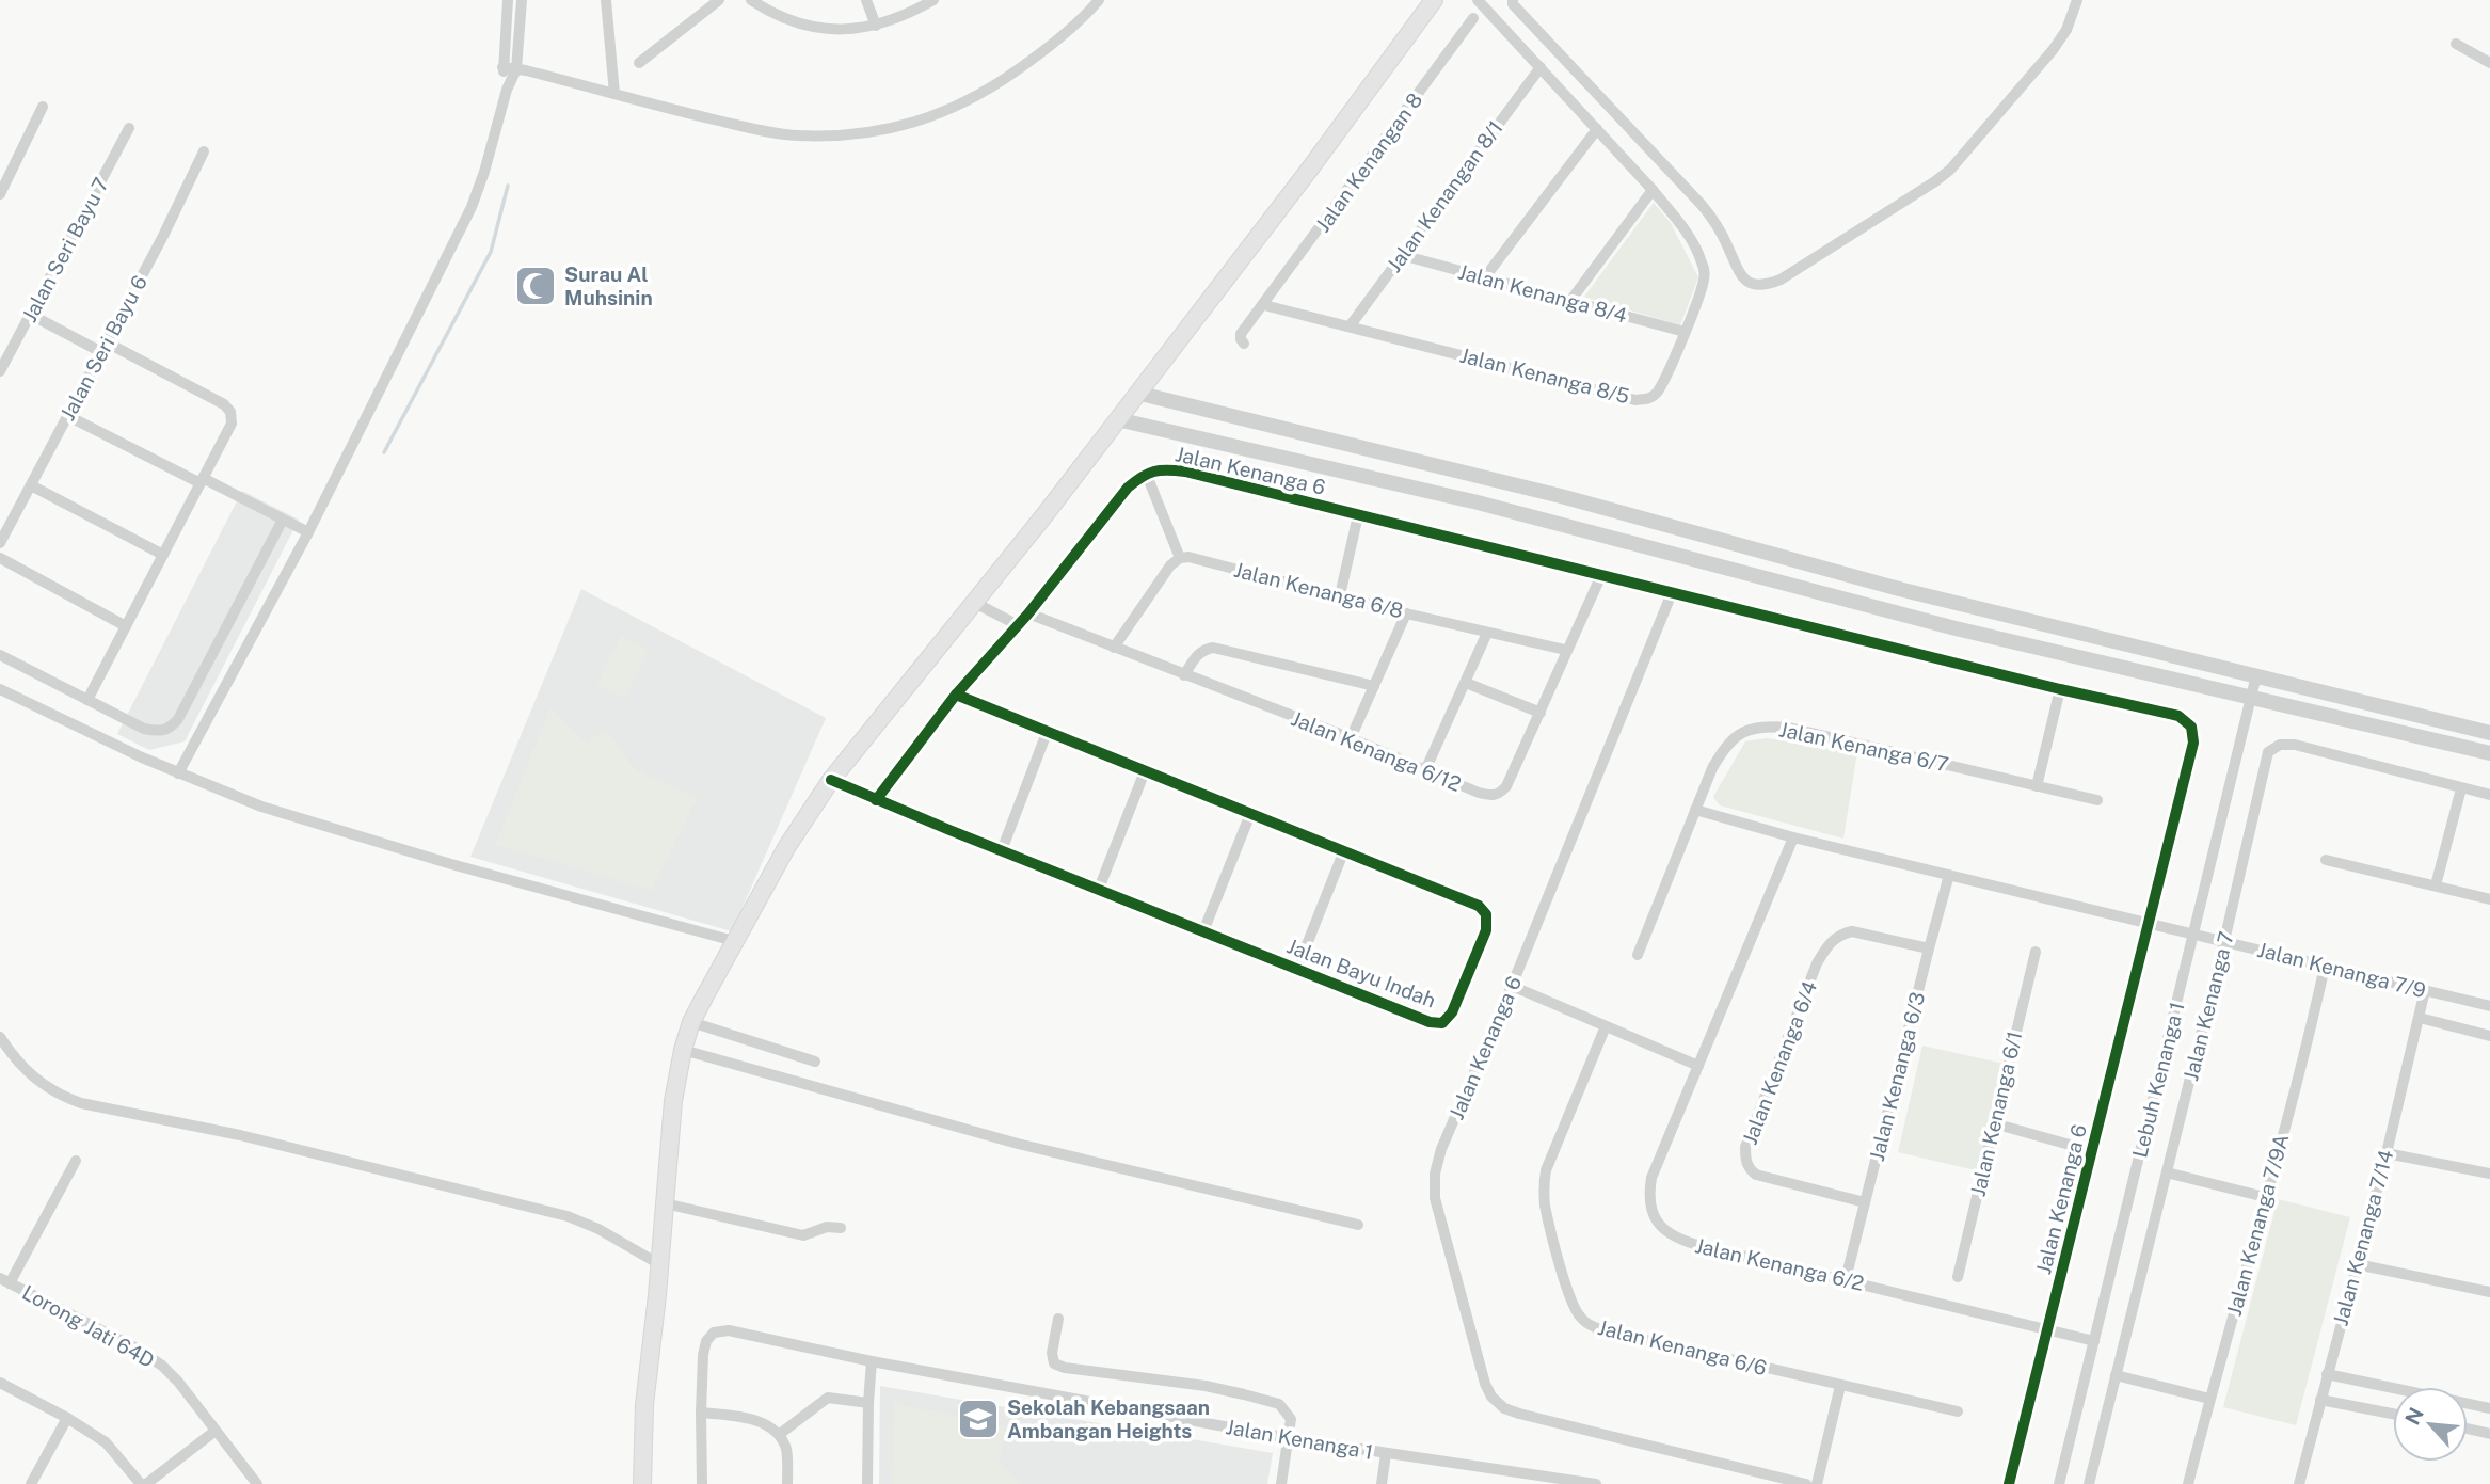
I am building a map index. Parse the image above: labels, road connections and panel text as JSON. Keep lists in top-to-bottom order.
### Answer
{
  "streets": {
    "street": [
      "Jalan Kenangan 8",
      "Jalan Kenangan 8/1",
      "Jalan Seri Bayu 7",
      "Jalan Kenanga 8/4",
      "Jalan Seri Bayu 6",
      "Jalan Kenanga 8/5",
      "Jalan Kenanga 6",
      "Jalan Kenanga 6/8",
      "Jalan Kenanga 6/7",
      "Jalan Kenanga 6/12",
      "Jalan Kenanga 7/9",
      "Jalan Bayu Indah",
      "Jalan Kenanga 7",
      "Jalan Kenanga 6/4",
      "Jalan Kenanga 6/3",
      "Lebuh Kenanga 1",
      "Jalan Kenanga 6/1",
      "Jalan Kenanga 7/9A",
      "Jalan Kenanga 7/14",
      "Jalan Kenanga 6/2",
      "Lorong Jati 64D",
      "Jalan Kenanga 6/6",
      "Jalan Kenanga 1"
    ]
  },
  "crossings": [
    ["Jalan Kenangan 8", "Jalan Kenanga 8/5"],
    ["Jalan Kenangan 8/1", "Jalan Kenanga 8/4"],
    ["Jalan Kenangan 8/1", "Jalan Kenanga 8/5"],
    ["Jalan Kenanga 8/4", "Jalan Kenanga 8/5"],
    ["Jalan Kenanga 6", "Jalan Kenanga 6/12"],
    ["Jalan Kenanga 6", "Jalan Bayu Indah"],
    ["Jalan Kenanga 6", "Jalan Kenanga 6/2"],
    ["Jalan Kenanga 6/8", "Jalan Kenanga 6/12"],
    ["Jalan Kenanga 7/9", "Jalan Kenanga 7"],
    ["Jalan Kenanga 7/9", "Lebuh Kenanga 1"],
    ["Jalan Kenanga 7/9", "Jalan Kenanga 7/9A"],
    ["Jalan Kenanga 7/9", "Jalan Kenanga 7/14"],
    ["Jalan Kenanga 6/4", "Jalan Kenanga 6/3"],
    ["Jalan Kenanga 6/3", "Jalan Kenanga 6/2"],
    ["Lebuh Kenanga 1", "Jalan Kenanga 6/2"]
  ],
  "places": {
    "mosque": ["Surau Al Muhsinin"],
    "school or university": ["Sekolah Kebangsaan Ambangan Heights"]
  },
  "north": "top left"
}
